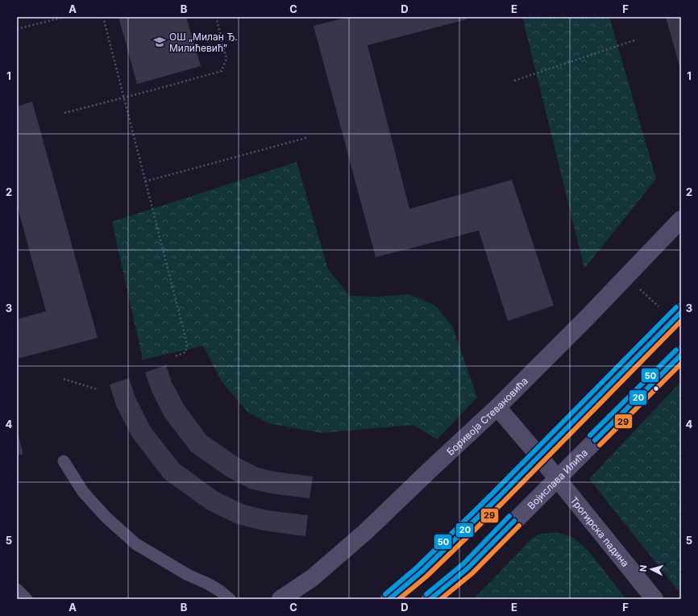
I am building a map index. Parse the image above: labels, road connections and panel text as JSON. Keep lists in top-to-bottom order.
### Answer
{
  "streets": {
    "main road": ["Војислава Илића"],
    "street": ["Боривоја Стевановића", "Трогирска падина"]
  },
  "crossings": [
    ["Боривоја Стевановића", "Трогирска падина"],
    ["Војислава Илића", "Трогирска падина"]
  ],
  "places": {
    "school or university": ["ОШ „Милан Ђ. Милићевић”"]
  },
  "lines": ["transit line 50", "transit line 20", "transit line 29"],
  "north": "left",
  "grid": {
    "columns": [
      "A",
      "B",
      "C",
      "D",
      "E",
      "F"
    ],
    "rows": [
      "1",
      "2",
      "3",
      "4",
      "5"
    ]
  }
}
